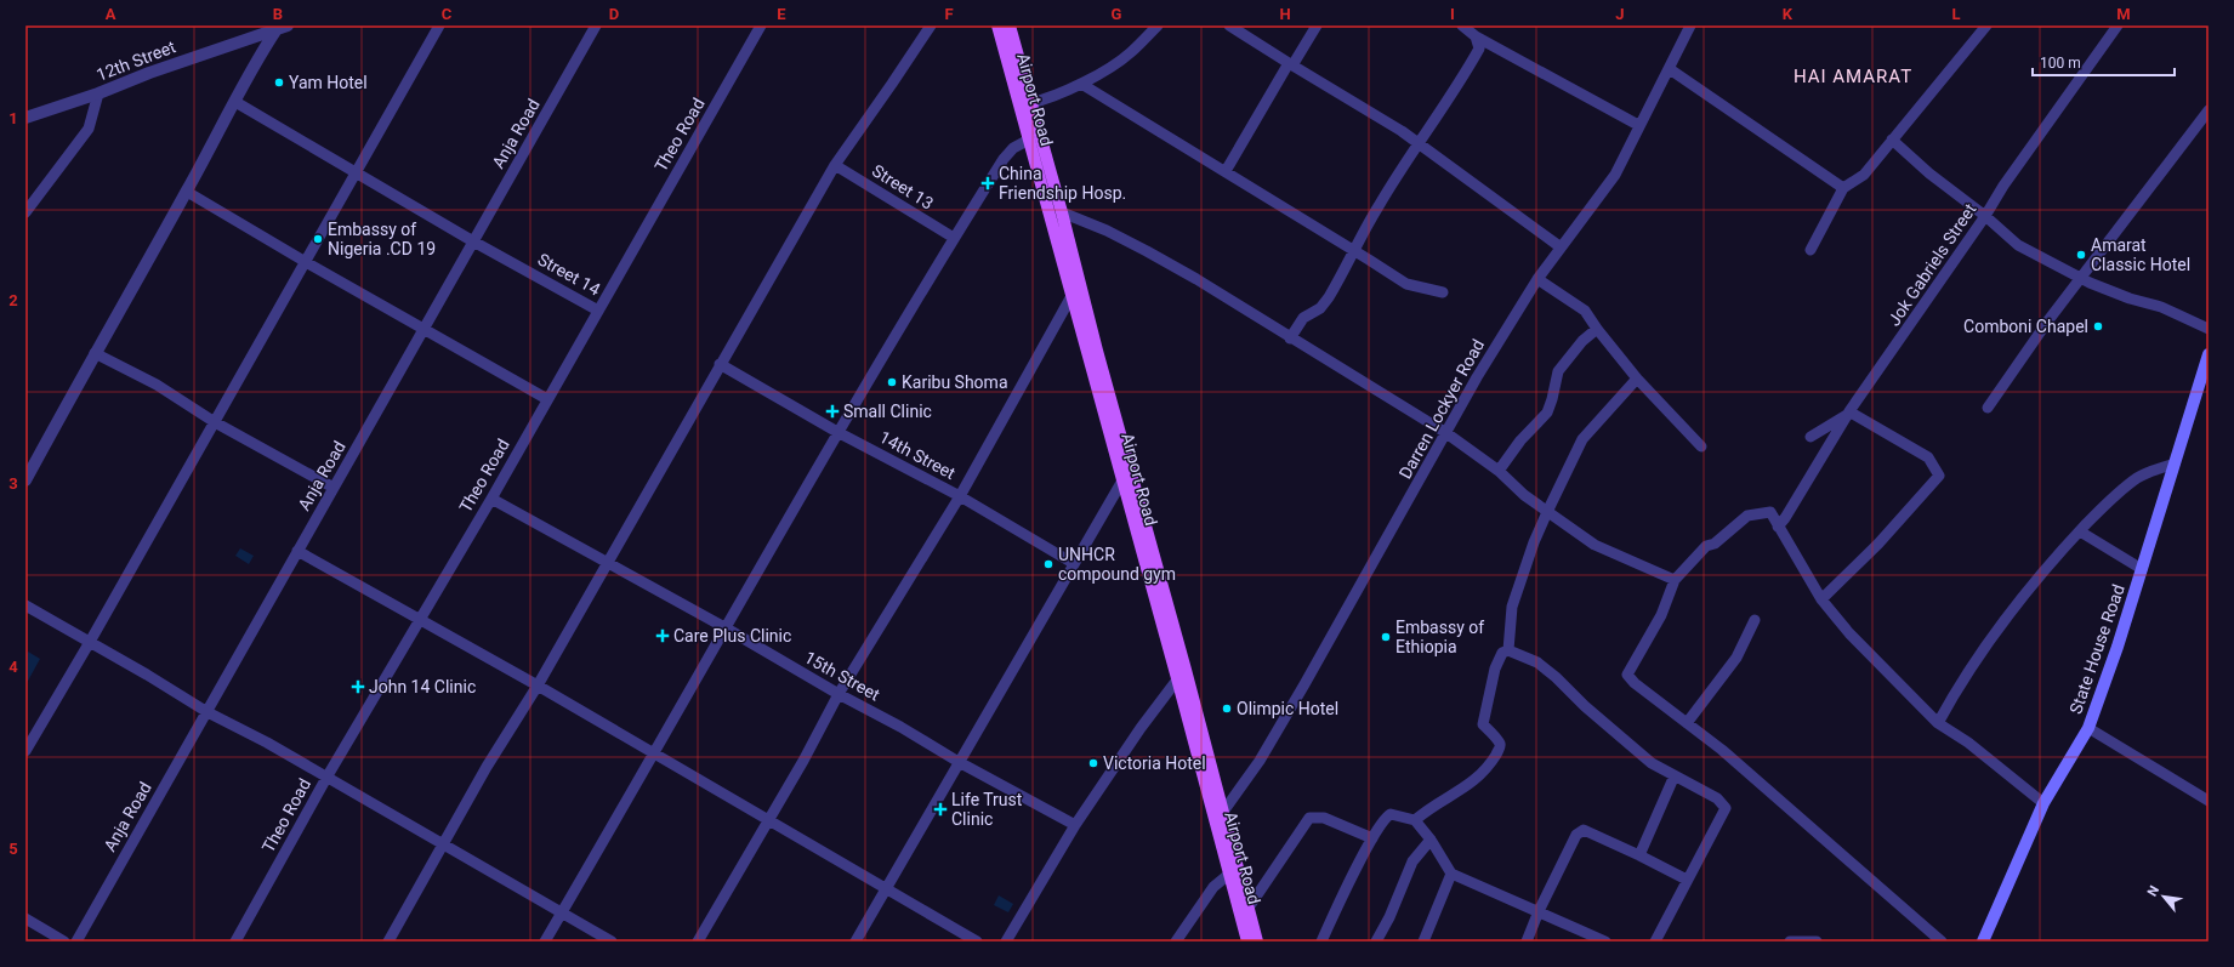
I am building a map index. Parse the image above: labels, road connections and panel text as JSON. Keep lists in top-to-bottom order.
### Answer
{
  "streets": {
    "main road": ["Airport Road", "State House Road"],
    "street": [
      "12th Street",
      "Anja Road",
      "Theo Road",
      "Street 13",
      "Jok Gabriels Street",
      "Street 14",
      "Darren Lockyer Road",
      "14th Street",
      "15th Street"
    ]
  },
  "crossings": [
    ["Airport Road", "Darren Lockyer Road"],
    ["Anja Road", "Street 14"],
    ["Theo Road", "Street 14"],
    ["Theo Road", "15th Street"]
  ],
  "districts": ["HAI AMARAT"],
  "places": {
    "other": [
      "Yam Hotel",
      "Embassy of Nigeria .CD 19",
      "Amarat Classic Hotel",
      "Comboni Chapel",
      "Karibu Shoma",
      "UNHCR compound gym",
      "Embassy of Ethiopia",
      "Olimpic Hotel",
      "Victoria Hotel"
    ],
    "health": [
      "China Friendship Hosp.",
      "Small Clinic",
      "Care Plus Clinic",
      "John 14 Clinic",
      "Life Trust Clinic"
    ]
  },
  "scale_bar": "100 m",
  "north": "top left",
  "grid": {
    "columns": [
      "A",
      "B",
      "C",
      "D",
      "E",
      "F",
      "G",
      "H",
      "I",
      "J",
      "K",
      "L",
      "M"
    ],
    "rows": [
      "1",
      "2",
      "3",
      "4",
      "5"
    ]
  }
}
